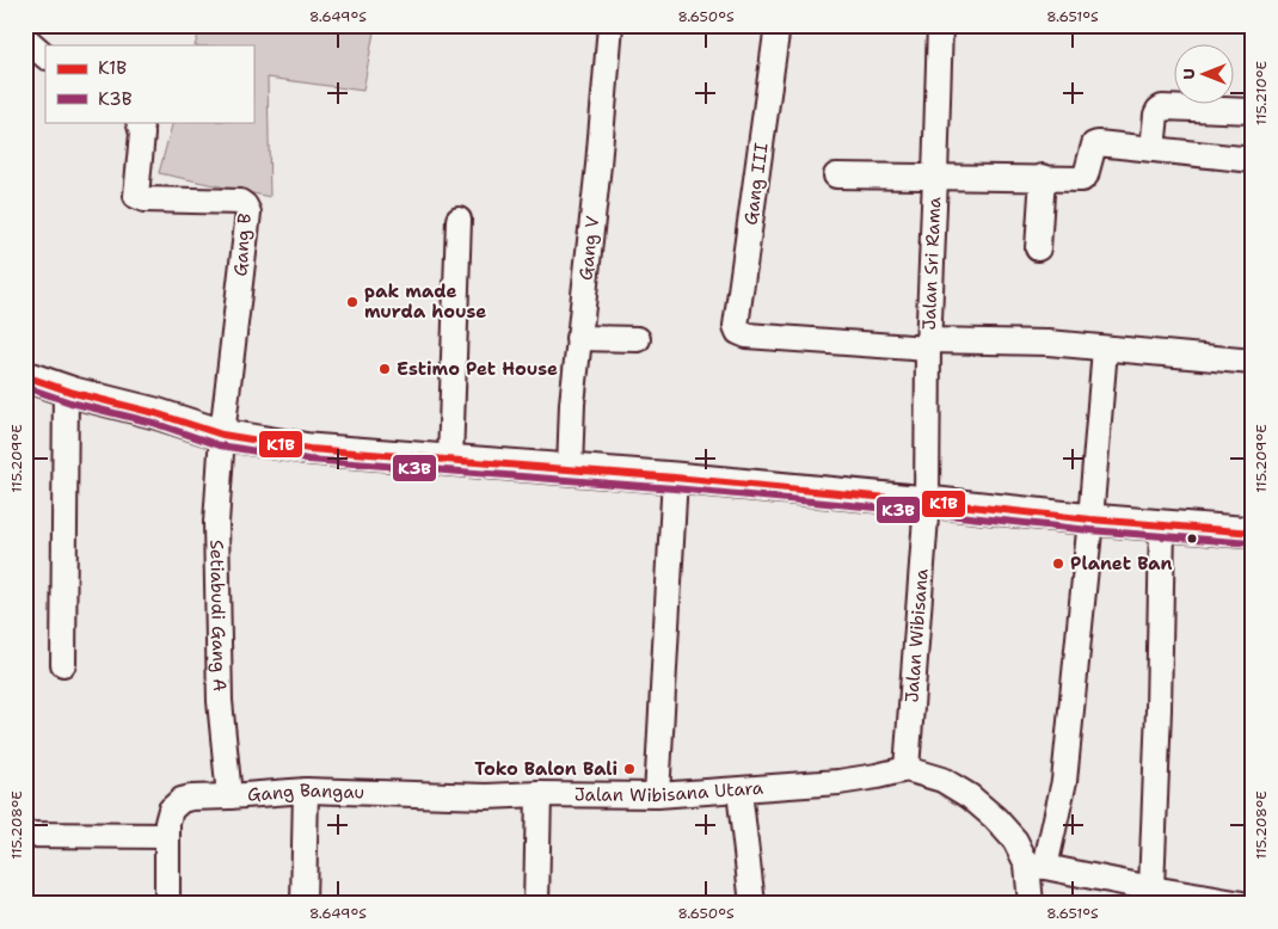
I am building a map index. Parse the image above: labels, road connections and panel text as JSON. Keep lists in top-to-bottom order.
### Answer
{
  "streets": {
    "street": [
      "Gang III",
      "Gang B",
      "Gang V",
      "Jalan Sri Rama",
      "Setiabudi Gang A",
      "Jalan Wibisana",
      "Jalan Wibisana Utara",
      "Gang Bangau"
    ]
  },
  "crossings": [
    ["Gang III", "Jalan Sri Rama"],
    ["Gang B", "Setiabudi Gang A"],
    ["Jalan Sri Rama", "Jalan Wibisana"],
    ["Setiabudi Gang A", "Gang Bangau"],
    ["Jalan Wibisana", "Jalan Wibisana Utara"],
    ["Jalan Wibisana Utara", "Gang Bangau"]
  ],
  "places": [
    "pak made murda house",
    "Estimo Pet House",
    "Planet Ban",
    "Toko Balon Bali"
  ],
  "lines": ["transit line K1B", "transit line K3B"],
  "legend": ["K1B", "K3B"],
  "north": "left",
  "coordinates": [
    "8.649°S",
    "8.650°S",
    "8.651°S",
    "115.210°E",
    "115.209°E",
    "115.208°E"
  ]
}
